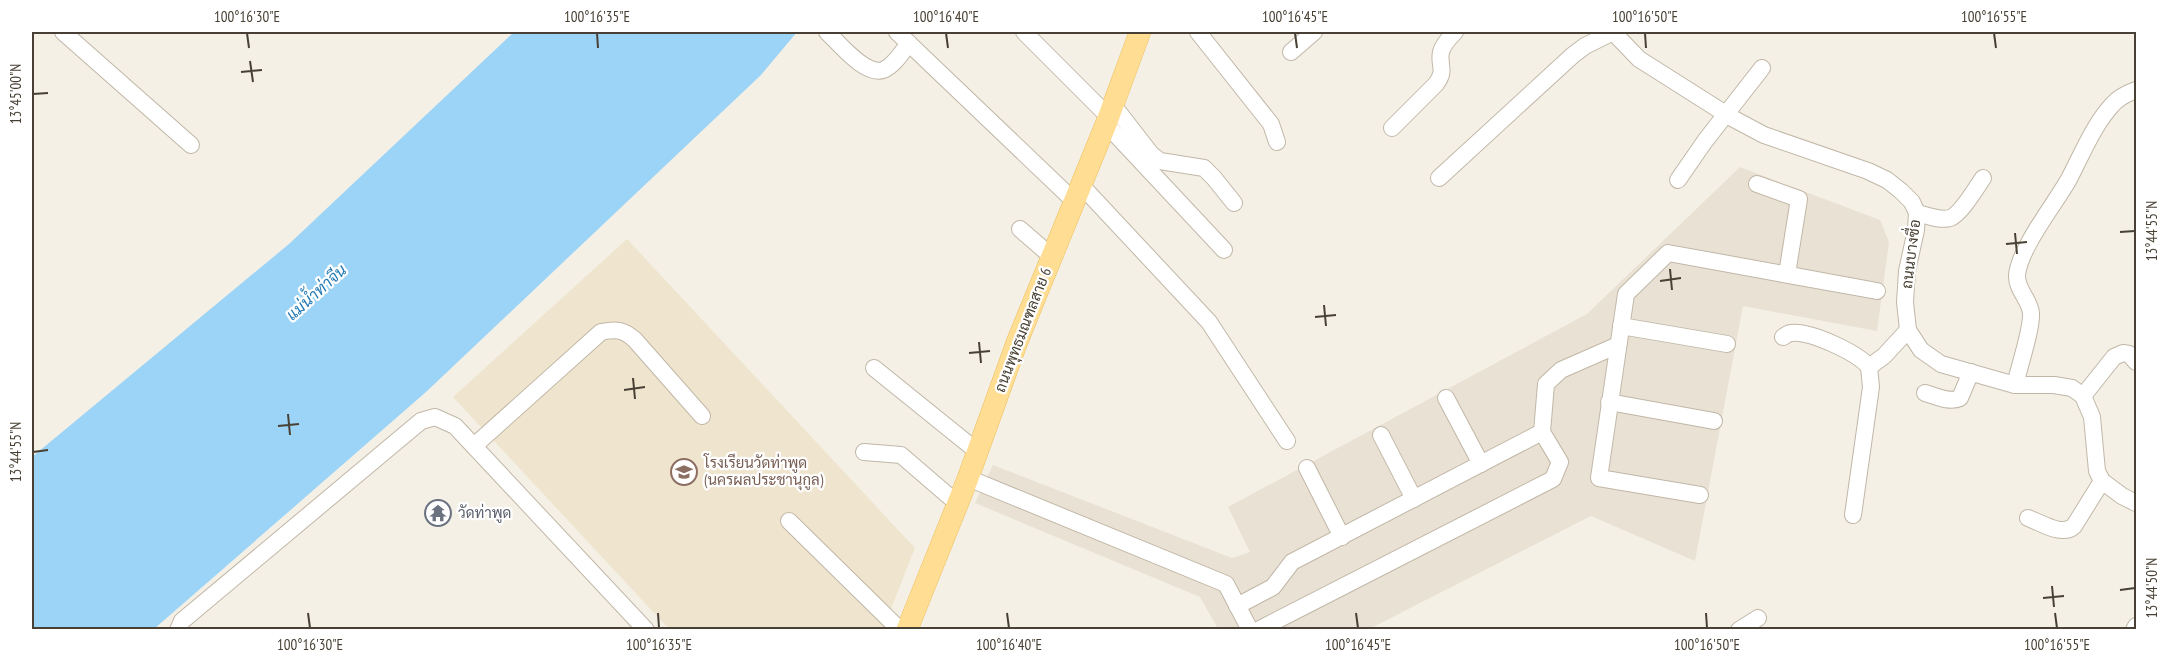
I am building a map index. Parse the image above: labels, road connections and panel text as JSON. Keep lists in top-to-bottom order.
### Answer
{
  "streets": {
    "main road": ["ถนนพุทธมณฑลสาย 6"],
    "street": ["ถนนบางซื่อ"]
  },
  "water": ["แม่น้ำท่าจีน"],
  "places": {
    "school or university": ["โรงเรียนวัดท่าพูด (นครผลประชานุกูล)"],
    "temple": ["วัดท่าพูด"]
  },
  "coordinates": [
    "100°16'30\"E",
    "100°16'35\"E",
    "100°16'40\"E",
    "100°16'45\"E",
    "100°16'50\"E",
    "100°16'55\"E",
    "13°45'00\"N",
    "13°44'55\"N",
    "13°44'50\"N"
  ]
}
